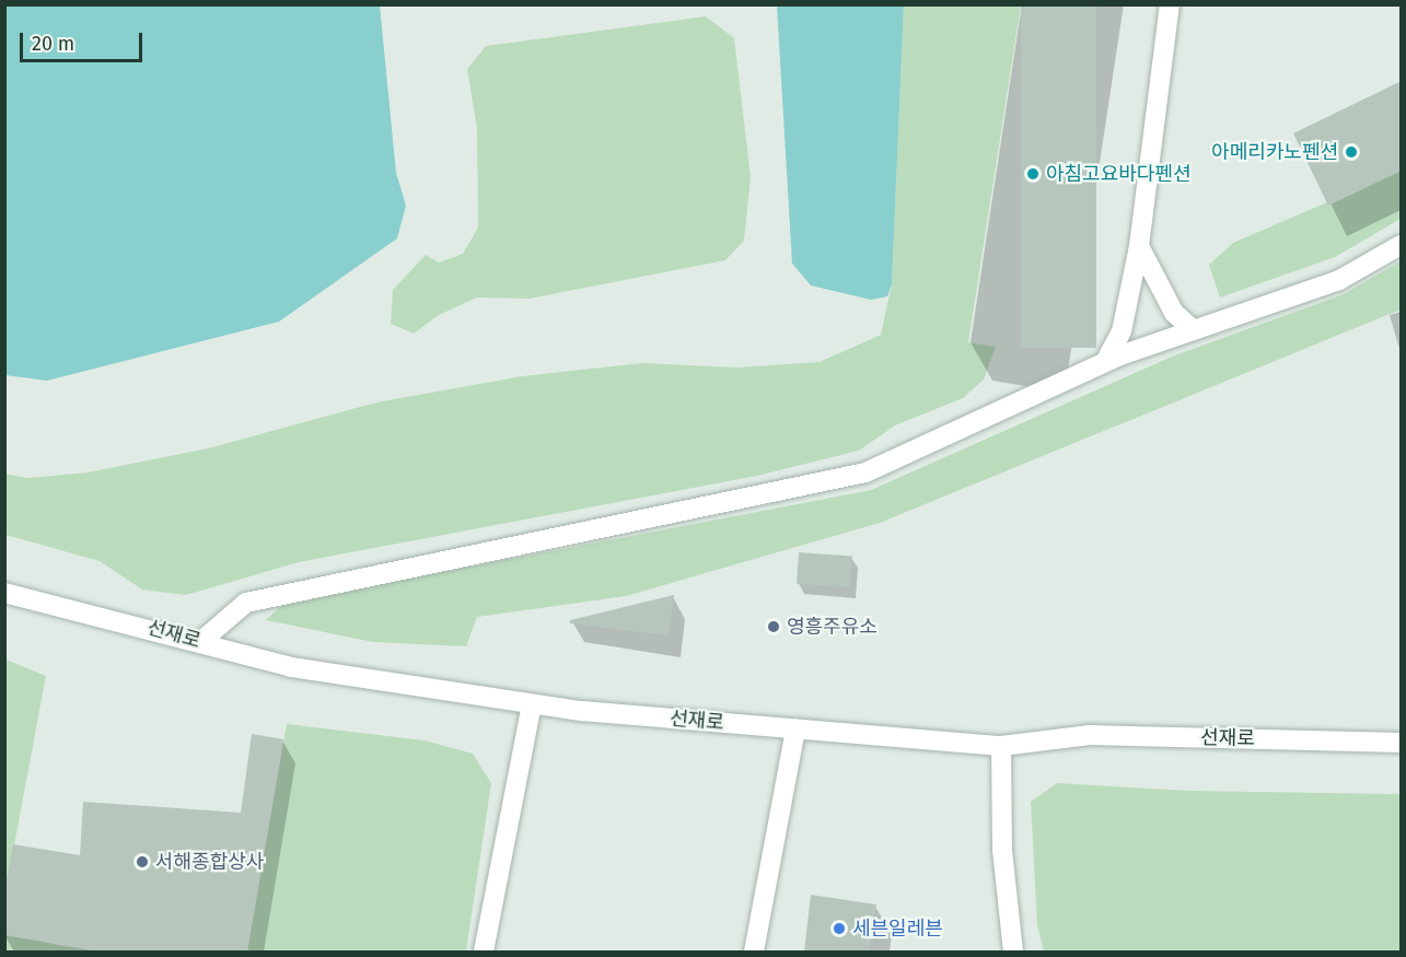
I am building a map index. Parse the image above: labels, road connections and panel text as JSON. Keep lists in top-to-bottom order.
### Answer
{
  "streets": {
    "street": ["선재로"]
  },
  "places": [
    "아메리카노펜션",
    "아침고요바다펜션",
    "영흥주유소",
    "서해종합상사",
    "세븐일레븐"
  ],
  "scale_bar": "20 m"
}
